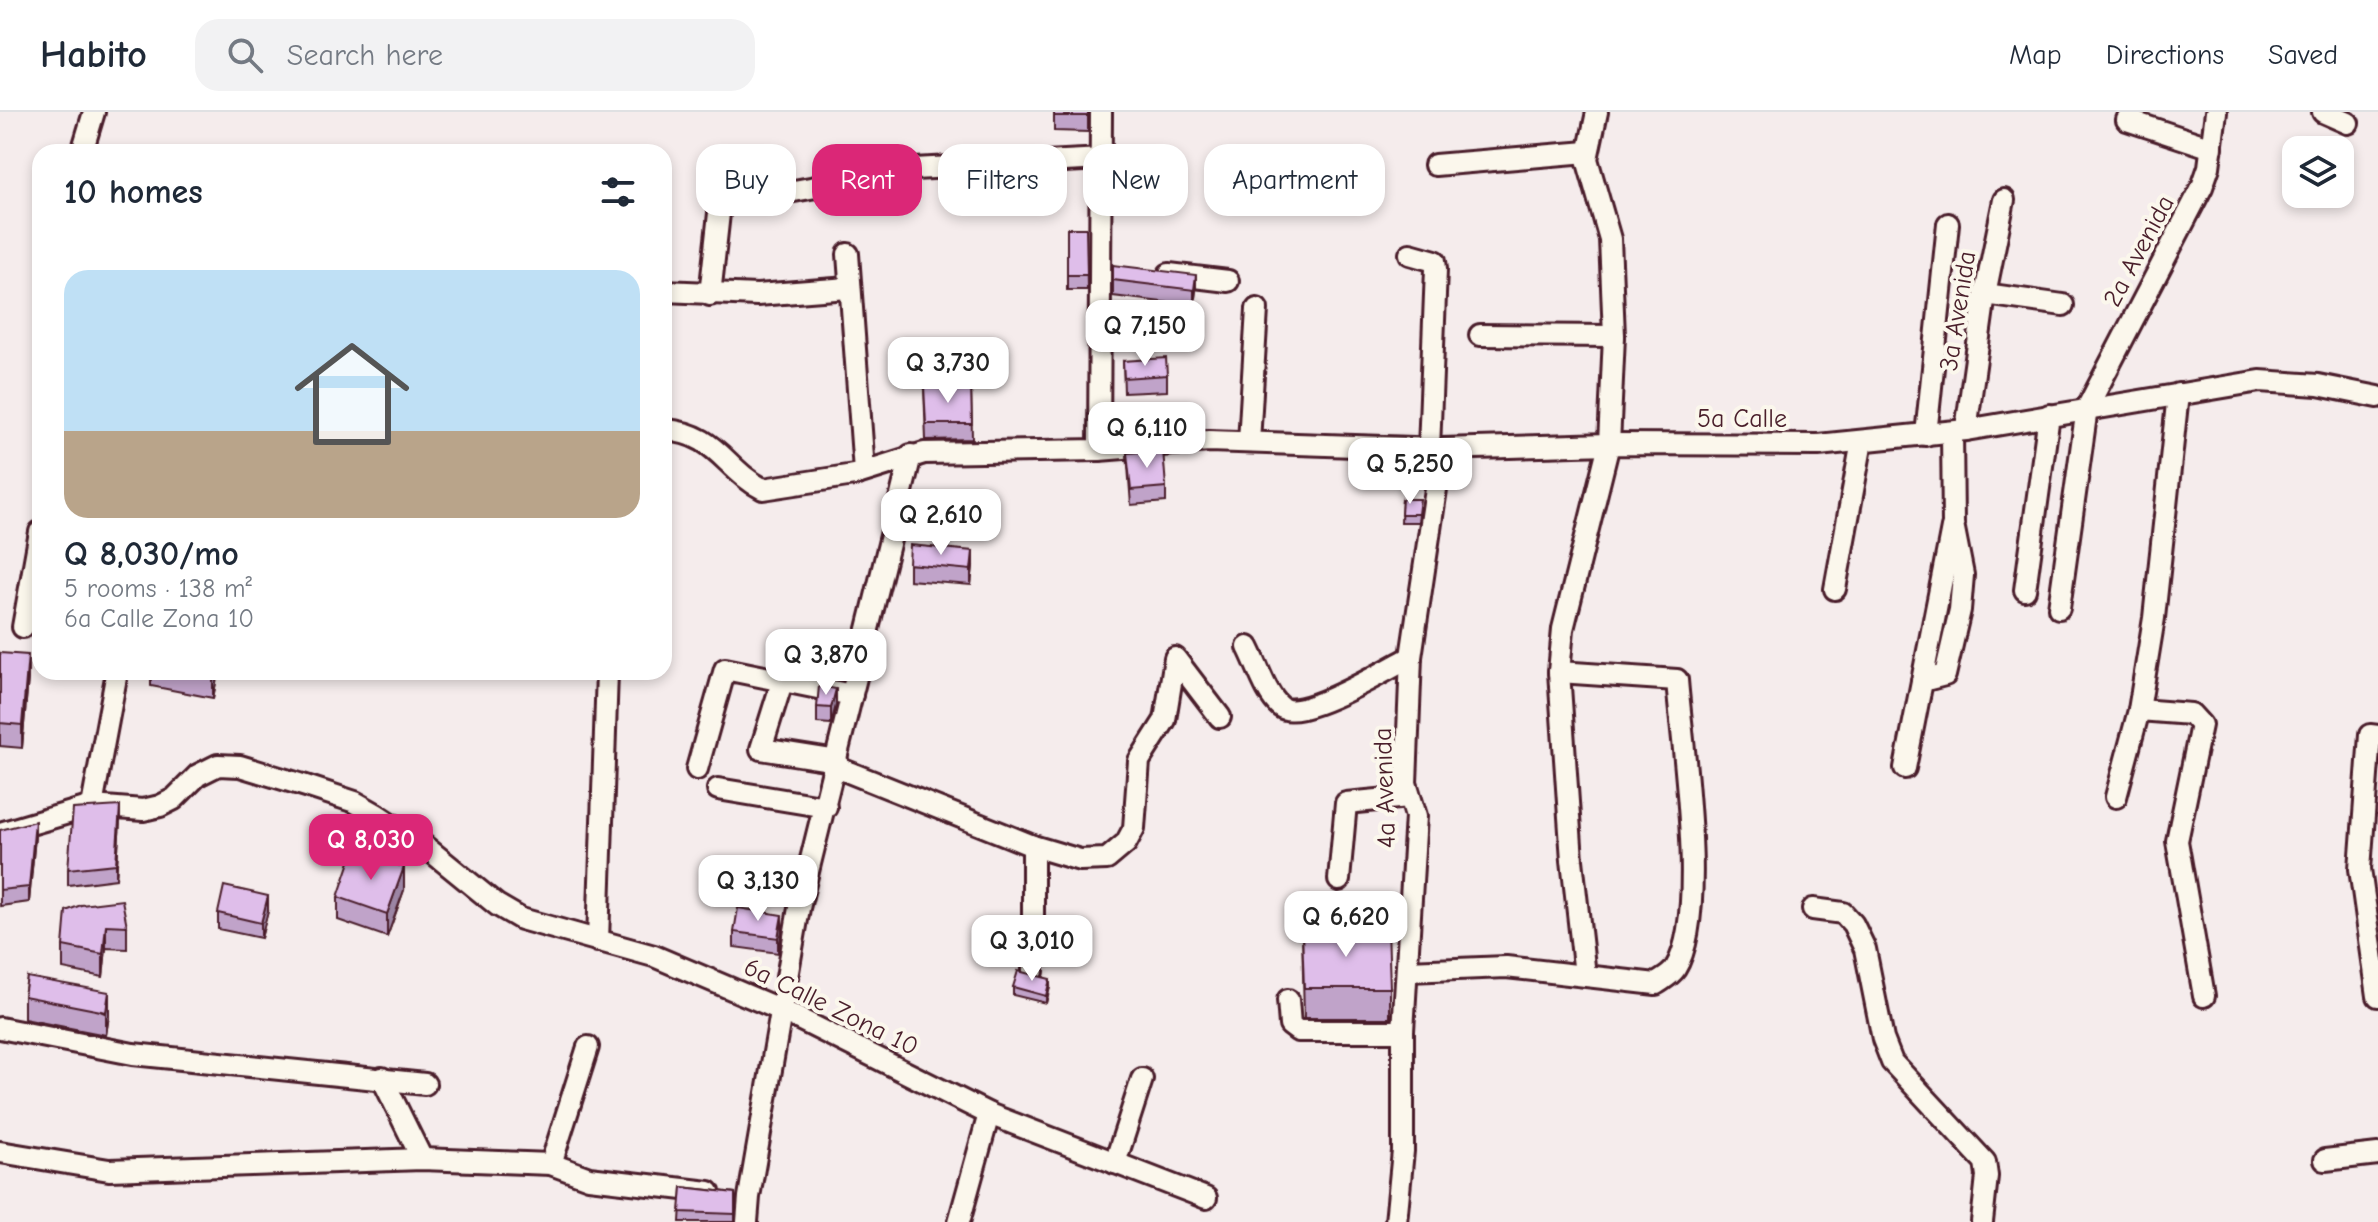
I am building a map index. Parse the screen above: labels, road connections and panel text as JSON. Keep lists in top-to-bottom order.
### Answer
{
  "streets": {
    "street": [
      "2a Avenida",
      "3a Avenida",
      "5a Calle",
      "4a Avenida",
      "6a Calle Zona 10"
    ]
  },
  "crossings": [
    ["2a Avenida", "5a Calle"],
    ["3a Avenida", "5a Calle"],
    ["5a Calle", "4a Avenida"]
  ],
  "page": {
    "header": "Habito",
    "search": "Search here",
    "nav": ["Map", "Directions", "Saved"],
    "chip": [
      "Buy",
      "Rent",
      "Filters",
      "New",
      "Apartment"
    ],
    "heading": "10 homes",
    "list": [
      {
        "name": "Q 8,030/mo",
        "note": "5 rooms · 138 m² · 6a Calle Zona 10"
      }
    ],
    "price": [
      "Q 7,150",
      "Q 3,730",
      "Q 6,110",
      "Q 5,250",
      "Q 2,610",
      "Q 3,870",
      "Q 8,030",
      "Q 3,130",
      "Q 6,620",
      "Q 3,010"
    ]
  }
}
